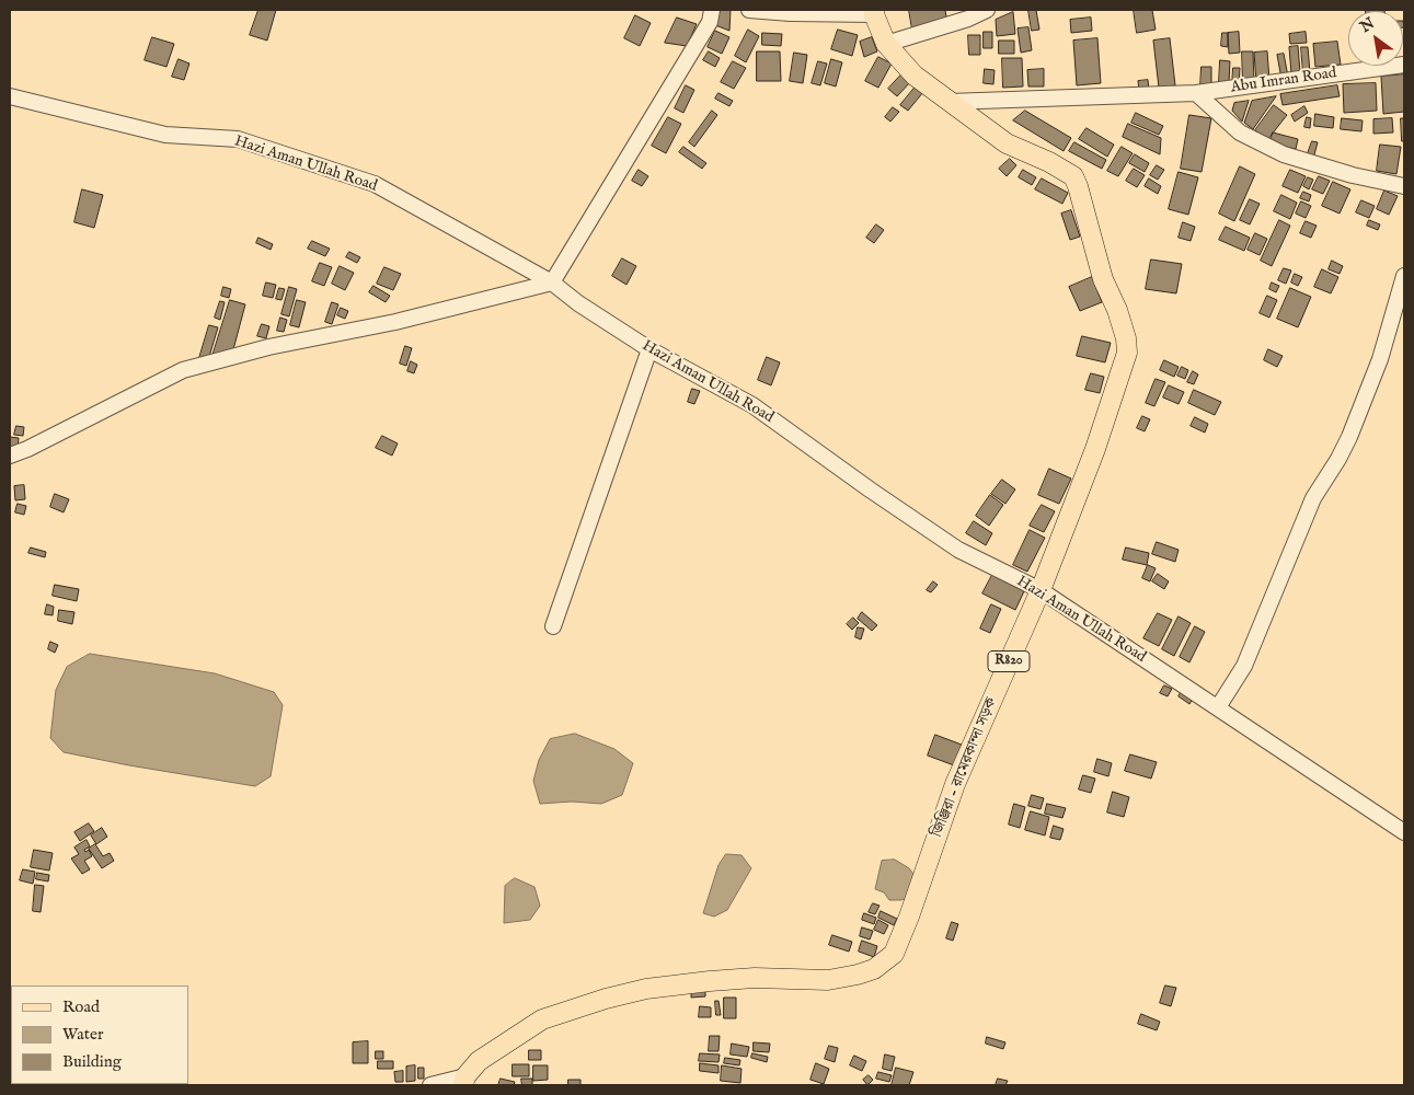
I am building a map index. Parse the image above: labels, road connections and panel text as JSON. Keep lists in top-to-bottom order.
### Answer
{
  "streets": {
    "main road": ["R820", "জিঞ্জিরা - রামেরকান্দা সড়ক"],
    "street": ["Abu Imran Road", "Hazi Aman Ullah Road"]
  },
  "crossings": [
    ["Abu Imran Road", "জিঞ্জিরা - রামেরকান্দা সড়ক"],
    ["Hazi Aman Ullah Road", "জিঞ্জিরা - রামেরকান্দা সড়ক"]
  ],
  "legend": ["Road", "Water", "Building"],
  "north": "top left"
}
